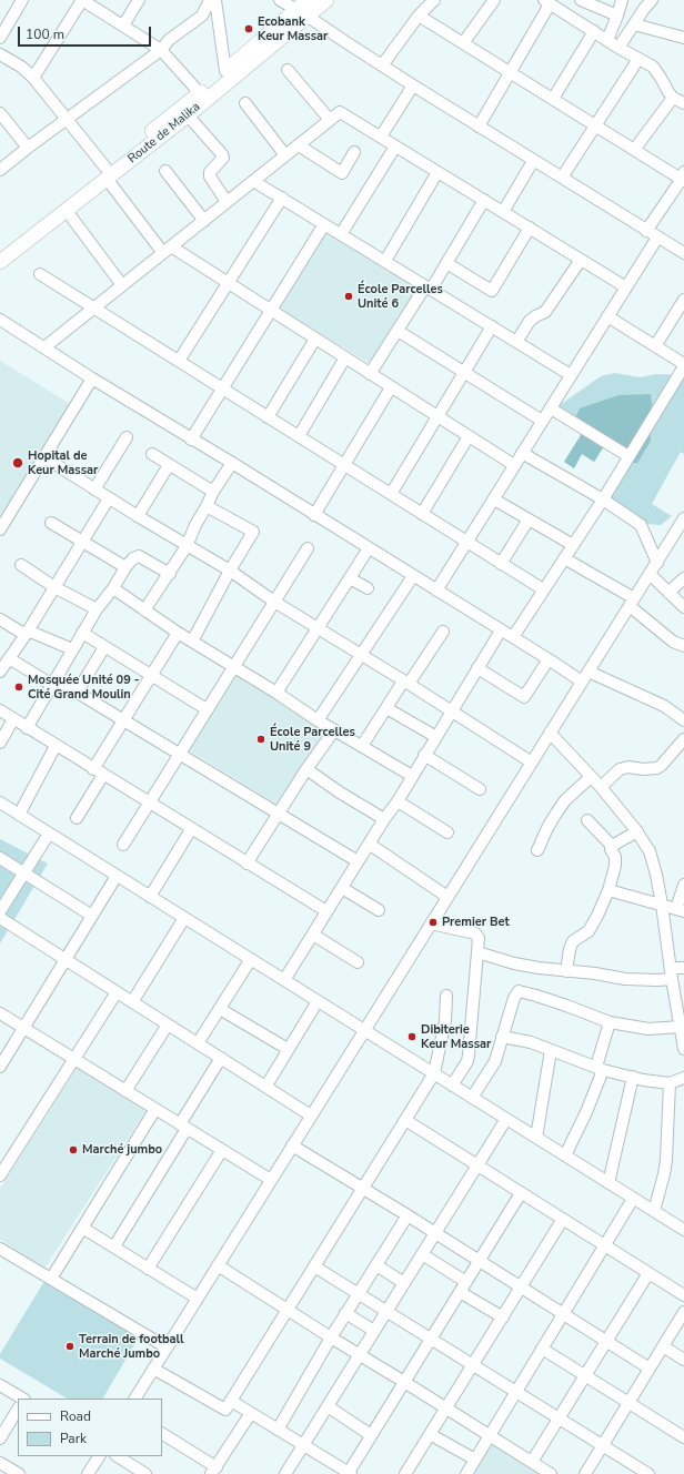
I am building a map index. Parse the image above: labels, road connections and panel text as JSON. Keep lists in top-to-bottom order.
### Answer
{
  "streets": {
    "main road": ["Route de Malika"]
  },
  "places": [
    "Ecobank Keur Massar",
    "École Parcelles Unité 6",
    "Hopital de Keur Massar",
    "Mosquée Unité 09 - Cité Grand Moulin",
    "École Parcelles Unité 9",
    "Premier Bet",
    "Dibiterie Keur Massar",
    "Marché jumbo",
    "Terrain de football Marché Jumbo"
  ],
  "legend": ["Road", "Park"],
  "scale_bar": "100 m"
}
